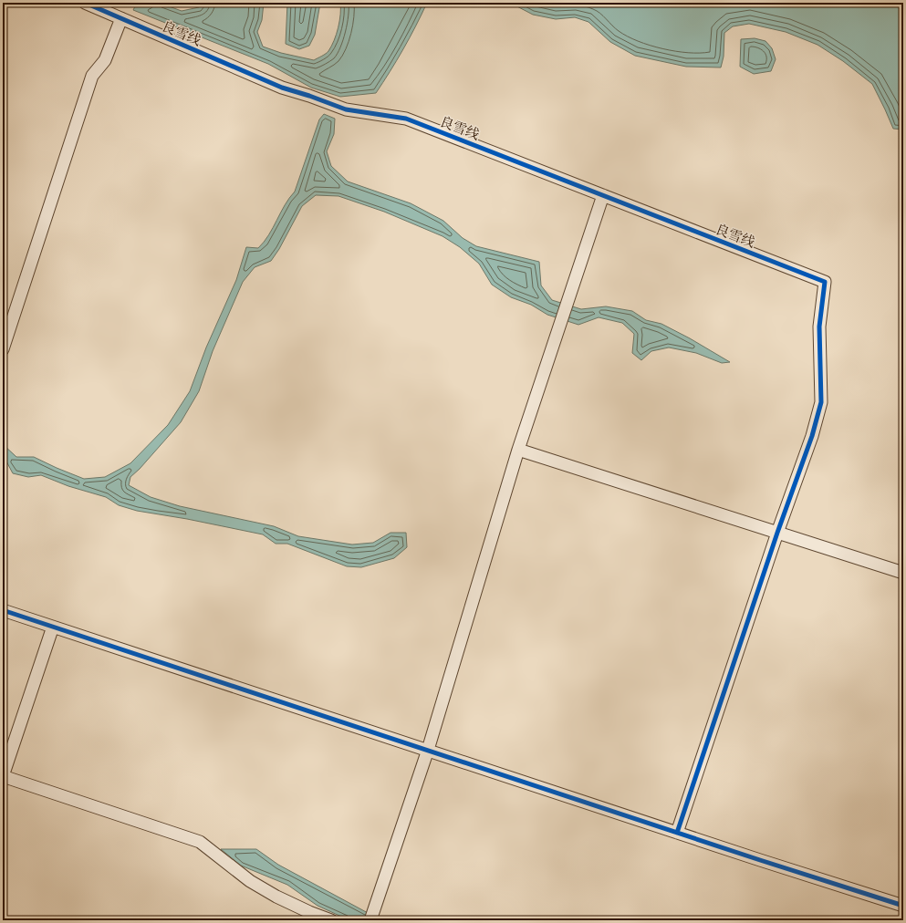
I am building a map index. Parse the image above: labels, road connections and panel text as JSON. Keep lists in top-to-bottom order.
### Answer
{
  "streets": {
    "street": ["良雪线"]
  }
}
